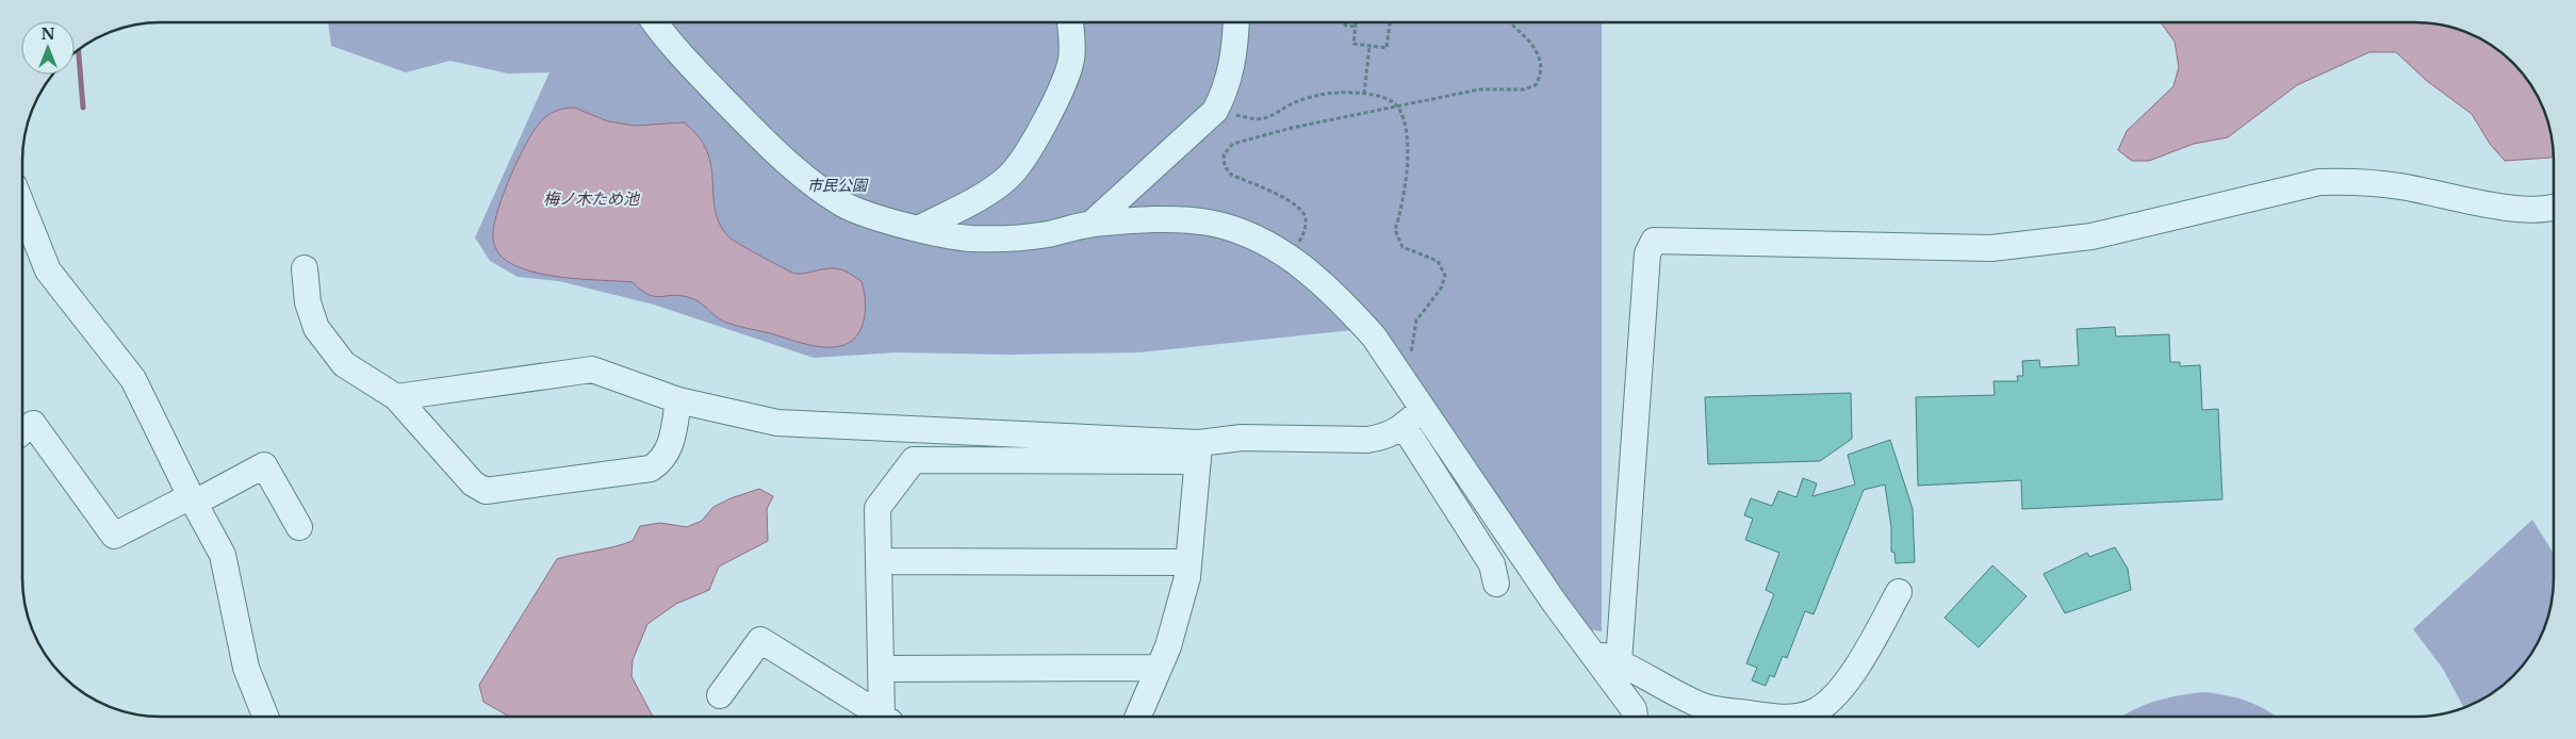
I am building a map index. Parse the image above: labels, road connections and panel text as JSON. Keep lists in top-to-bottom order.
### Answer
{
  "water": ["梅ノ木ため池"],
  "parks": ["市民公園"],
  "north": "top"
}
